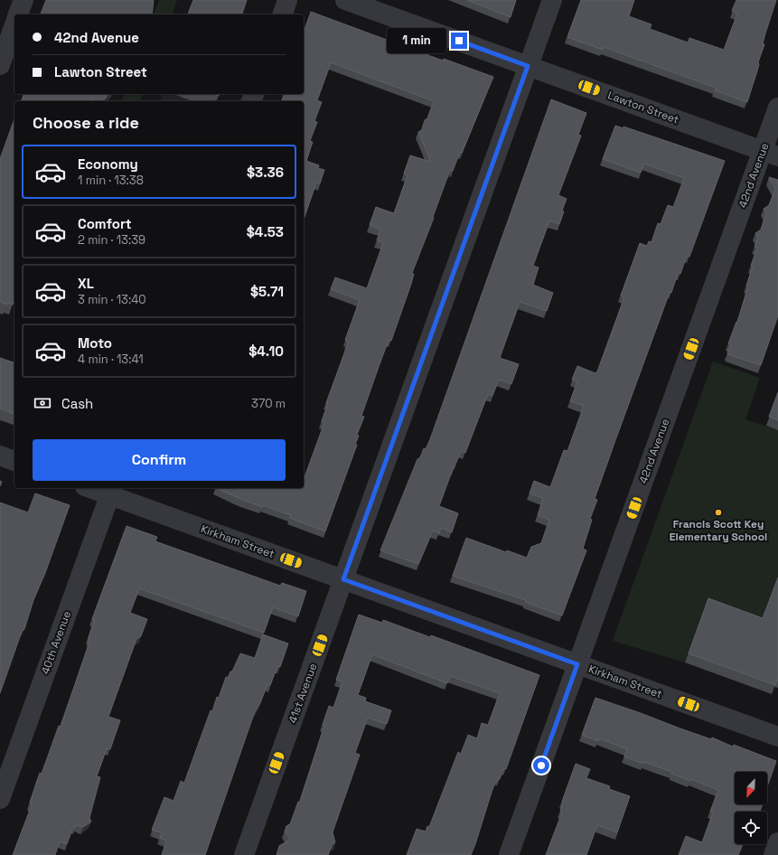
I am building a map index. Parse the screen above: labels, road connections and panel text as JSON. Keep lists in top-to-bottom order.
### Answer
{
  "streets": {
    "street": [
      "Lawton Street",
      "42nd Avenue",
      "Kirkham Street",
      "40th Avenue",
      "41st Avenue"
    ]
  },
  "crossings": [
    ["Lawton Street", "42nd Avenue"],
    ["Lawton Street", "41st Avenue"],
    ["42nd Avenue", "Kirkham Street"],
    ["Kirkham Street", "40th Avenue"],
    ["Kirkham Street", "41st Avenue"]
  ],
  "places": ["Francis Scott Key Elementary School"],
  "north": "bottom left",
  "page": {
    "banner": ["42nd Avenue", "Lawton Street"],
    "bubble": "1 min",
    "heading": "Choose a ride",
    "list": [
      {
        "name": "Economy",
        "note": "1 min · 13:38",
        "value": "$3.36"
      },
      {
        "name": "Comfort",
        "note": "2 min · 13:39",
        "value": "$4.53"
      },
      {
        "name": "XL",
        "note": "3 min · 13:40",
        "value": "$5.71"
      },
      {
        "name": "Moto",
        "note": "4 min · 13:41",
        "value": "$4.10"
      }
    ],
    "pay": ["Cash", "370 m"],
    "buttons": "Confirm"
  }
}
